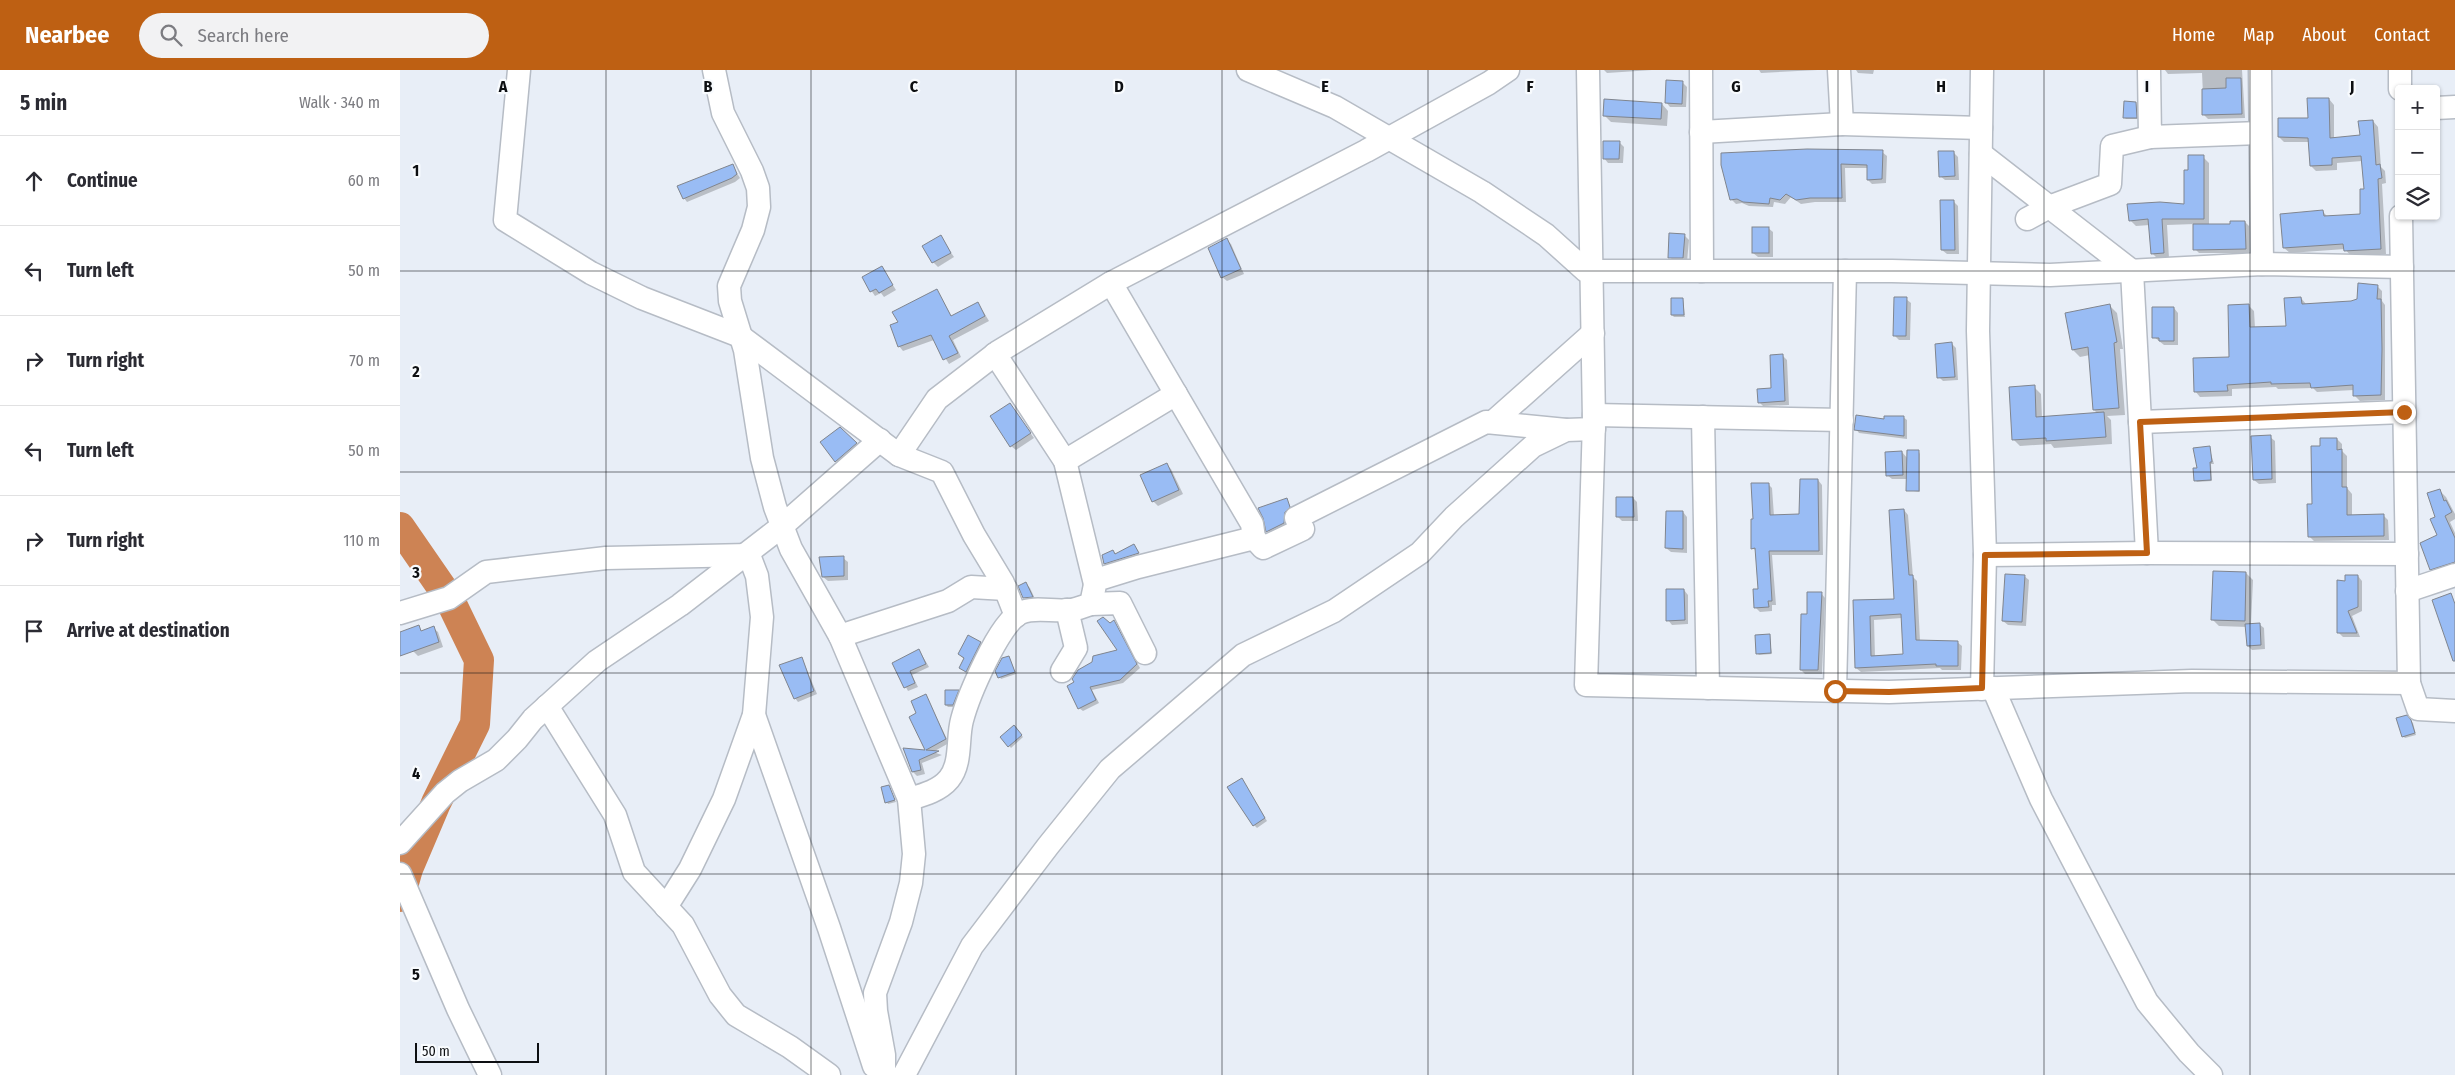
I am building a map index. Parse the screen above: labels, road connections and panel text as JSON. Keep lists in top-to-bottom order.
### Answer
{
  "scale_bar": "50 m",
  "page": {
    "header": "Nearbee",
    "search": "Search here",
    "nav": [
      "Home",
      "Map",
      "About",
      "Contact"
    ],
    "heading": ["5 min", "Walk · 340 m"],
    "map_buttons": ["+", "−"],
    "list": [
      ["Continue", "60 m"],
      ["Turn left", "50 m"],
      ["Turn right", "70 m"],
      ["Turn left", "50 m"],
      ["Turn right", "110 m"],
      "Arrive at destination"
    ],
    "scale": "50 m"
  },
  "grid": {
    "columns": [
      "A",
      "B",
      "C",
      "D",
      "E",
      "F",
      "G",
      "H",
      "I",
      "J"
    ],
    "rows": [
      "1",
      "2",
      "3",
      "4",
      "5"
    ]
  }
}
